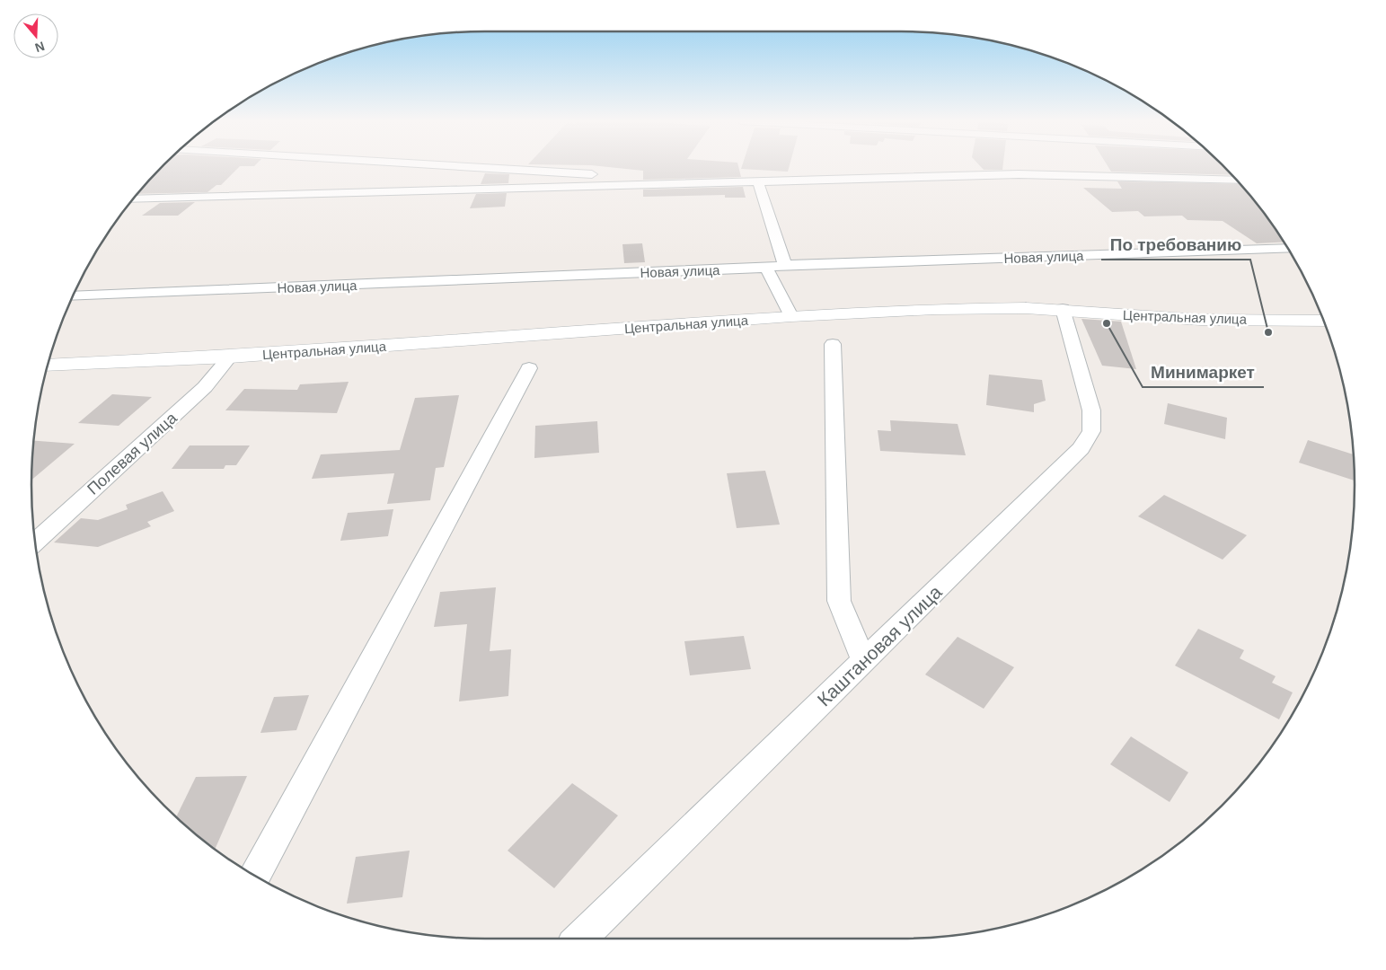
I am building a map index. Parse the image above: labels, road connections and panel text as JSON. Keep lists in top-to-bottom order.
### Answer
{
  "streets": {
    "street": [
      "Новая улица",
      "Центральная улица",
      "Полевая улица",
      "Каштановая улица"
    ]
  },
  "crossings": [
    ["Центральная улица", "Полевая улица"],
    ["Центральная улица", "Каштановая улица"]
  ],
  "places": ["Минимаркет", "По требованию"],
  "north": "bottom"
}
